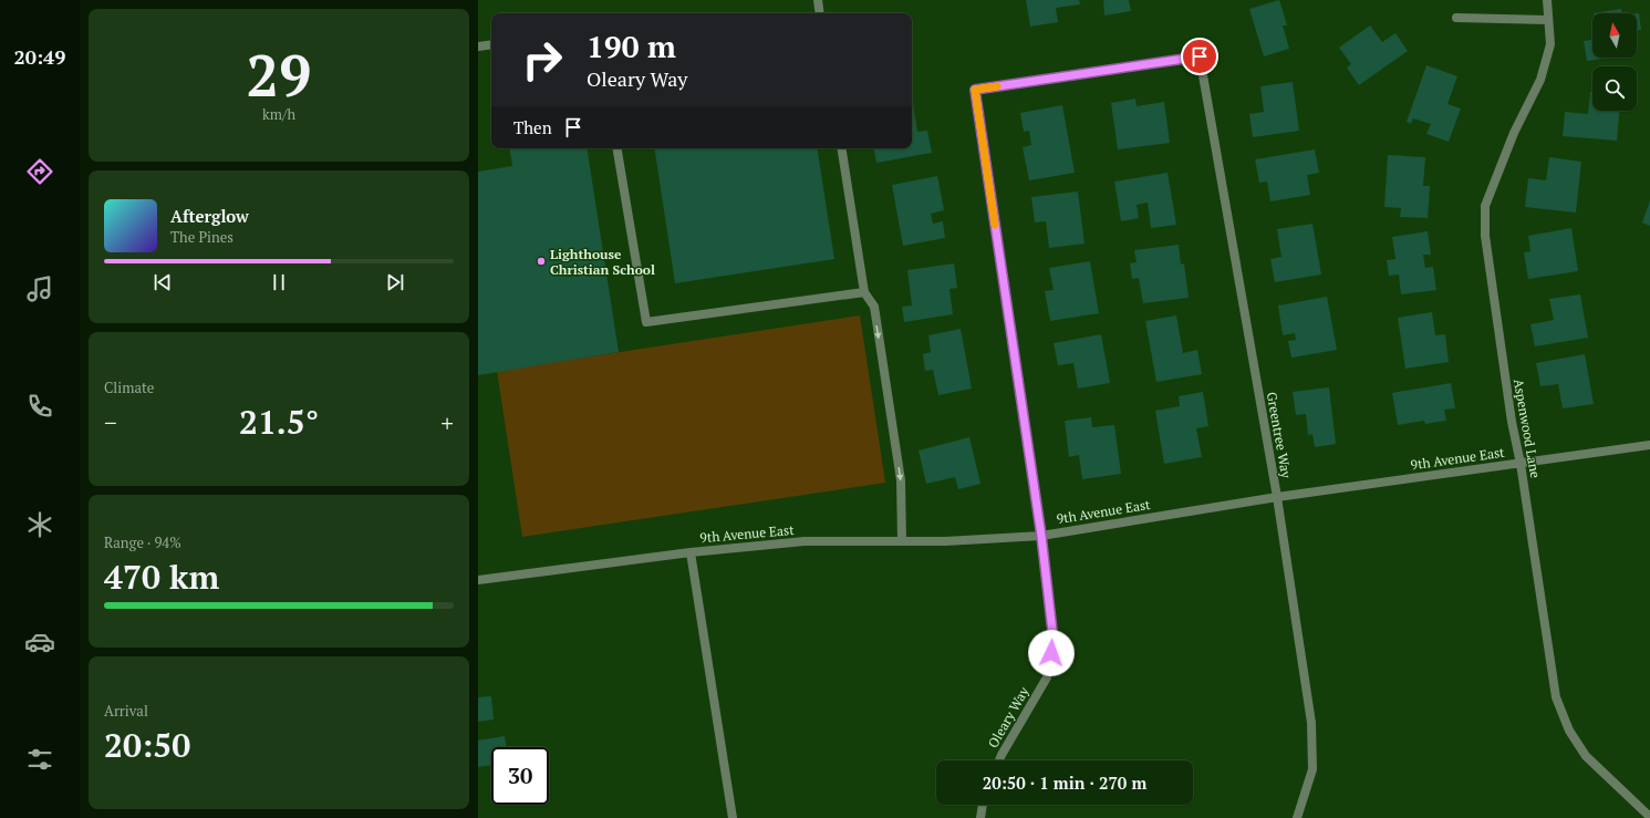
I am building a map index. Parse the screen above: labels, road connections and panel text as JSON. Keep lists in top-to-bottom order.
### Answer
{
  "streets": {
    "street": [
      "Aspenwood Lane",
      "Greentree Way",
      "9th Avenue East",
      "Oleary Way"
    ]
  },
  "crossings": [
    ["Aspenwood Lane", "9th Avenue East"],
    ["Greentree Way", "9th Avenue East"],
    ["Greentree Way", "Oleary Way"],
    ["9th Avenue East", "Oleary Way"]
  ],
  "places": ["Lighthouse Christian School"],
  "north": "top",
  "page": {
    "tabs": "20:49",
    "tile": [
      ["29", "km/h"],
      "Climate",
      ["Range · 94%", "470 km"],
      ["Arrival", "20:50"]
    ],
    "turn": ["190 m", "Oleary Way"],
    "then": "Then",
    "song": ["Afterglow", "The Pines"],
    "heat": ["−", "21.5°", "+"],
    "limit": "30",
    "trip": "20:50 · 1 min · 270 m"
  }
}
